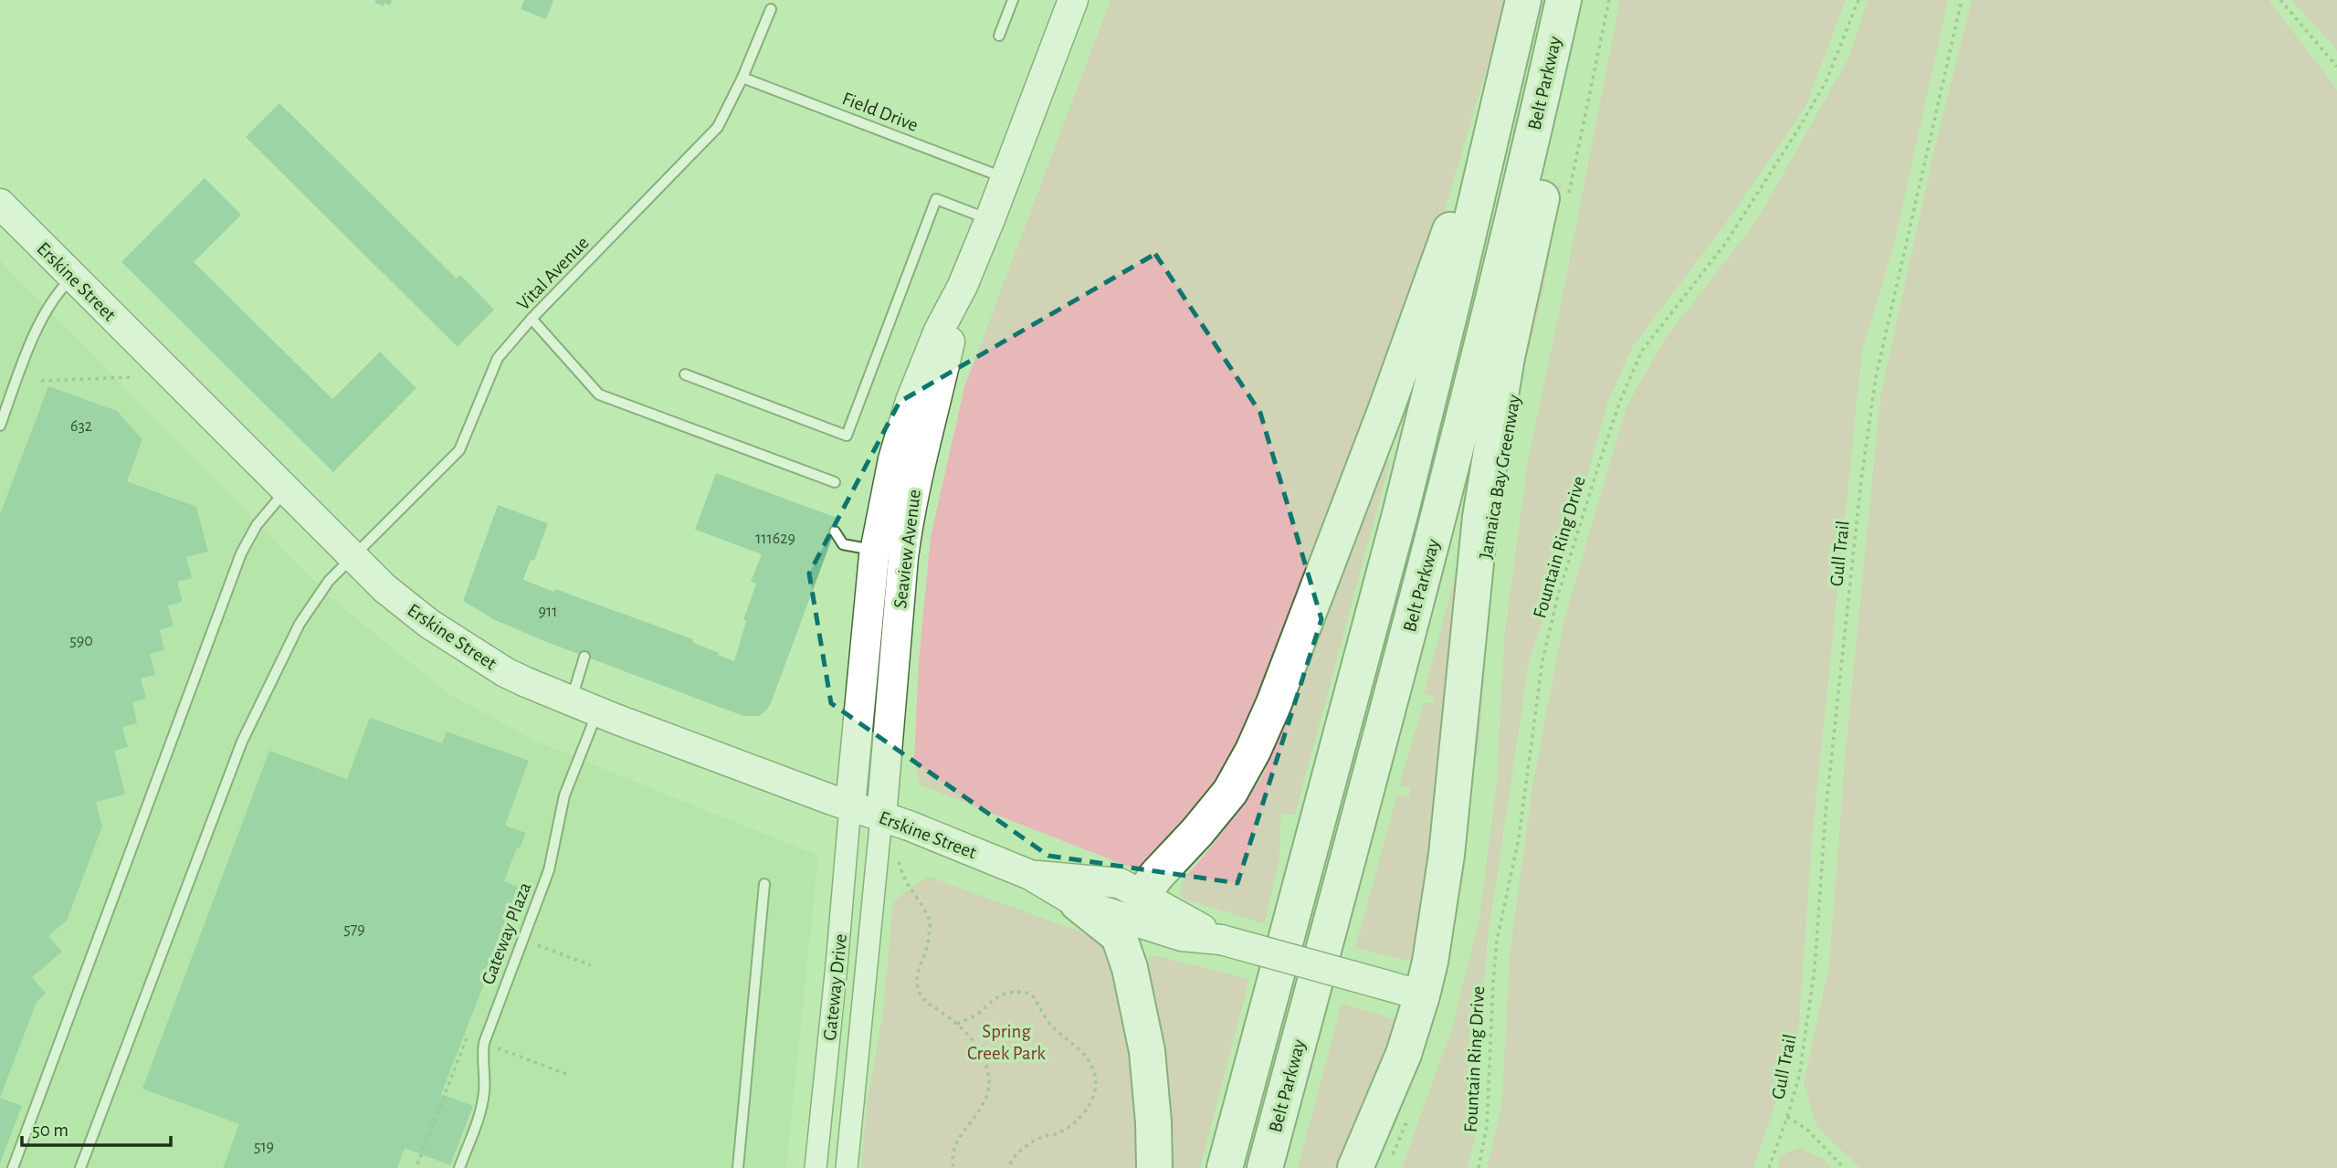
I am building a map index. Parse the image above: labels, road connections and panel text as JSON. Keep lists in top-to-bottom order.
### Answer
{
  "streets": {
    "highway": ["Belt Parkway"],
    "main road": ["Erskine Street", "Seaview Avenue"],
    "street": ["Gateway Drive"],
    "lane": ["Field Drive", "Vital Avenue", "Gateway Plaza"],
    "path": ["Fountain Ring Drive", "Gull Trail"]
  },
  "crossings": [
    ["Field Drive", "Vital Avenue"],
    ["Field Drive", "Seaview Avenue"],
    ["Vital Avenue", "Erskine Street"],
    ["Erskine Street", "Seaview Avenue"],
    ["Erskine Street", "Gateway Plaza"],
    ["Erskine Street", "Gateway Drive"],
    ["Seaview Avenue", "Gateway Drive"]
  ],
  "parks": ["Spring Creek Park"],
  "house_numbers": [
    "632",
    "111629",
    "911",
    "590",
    "579",
    "519"
  ],
  "scale_bar": "50 m"
}
